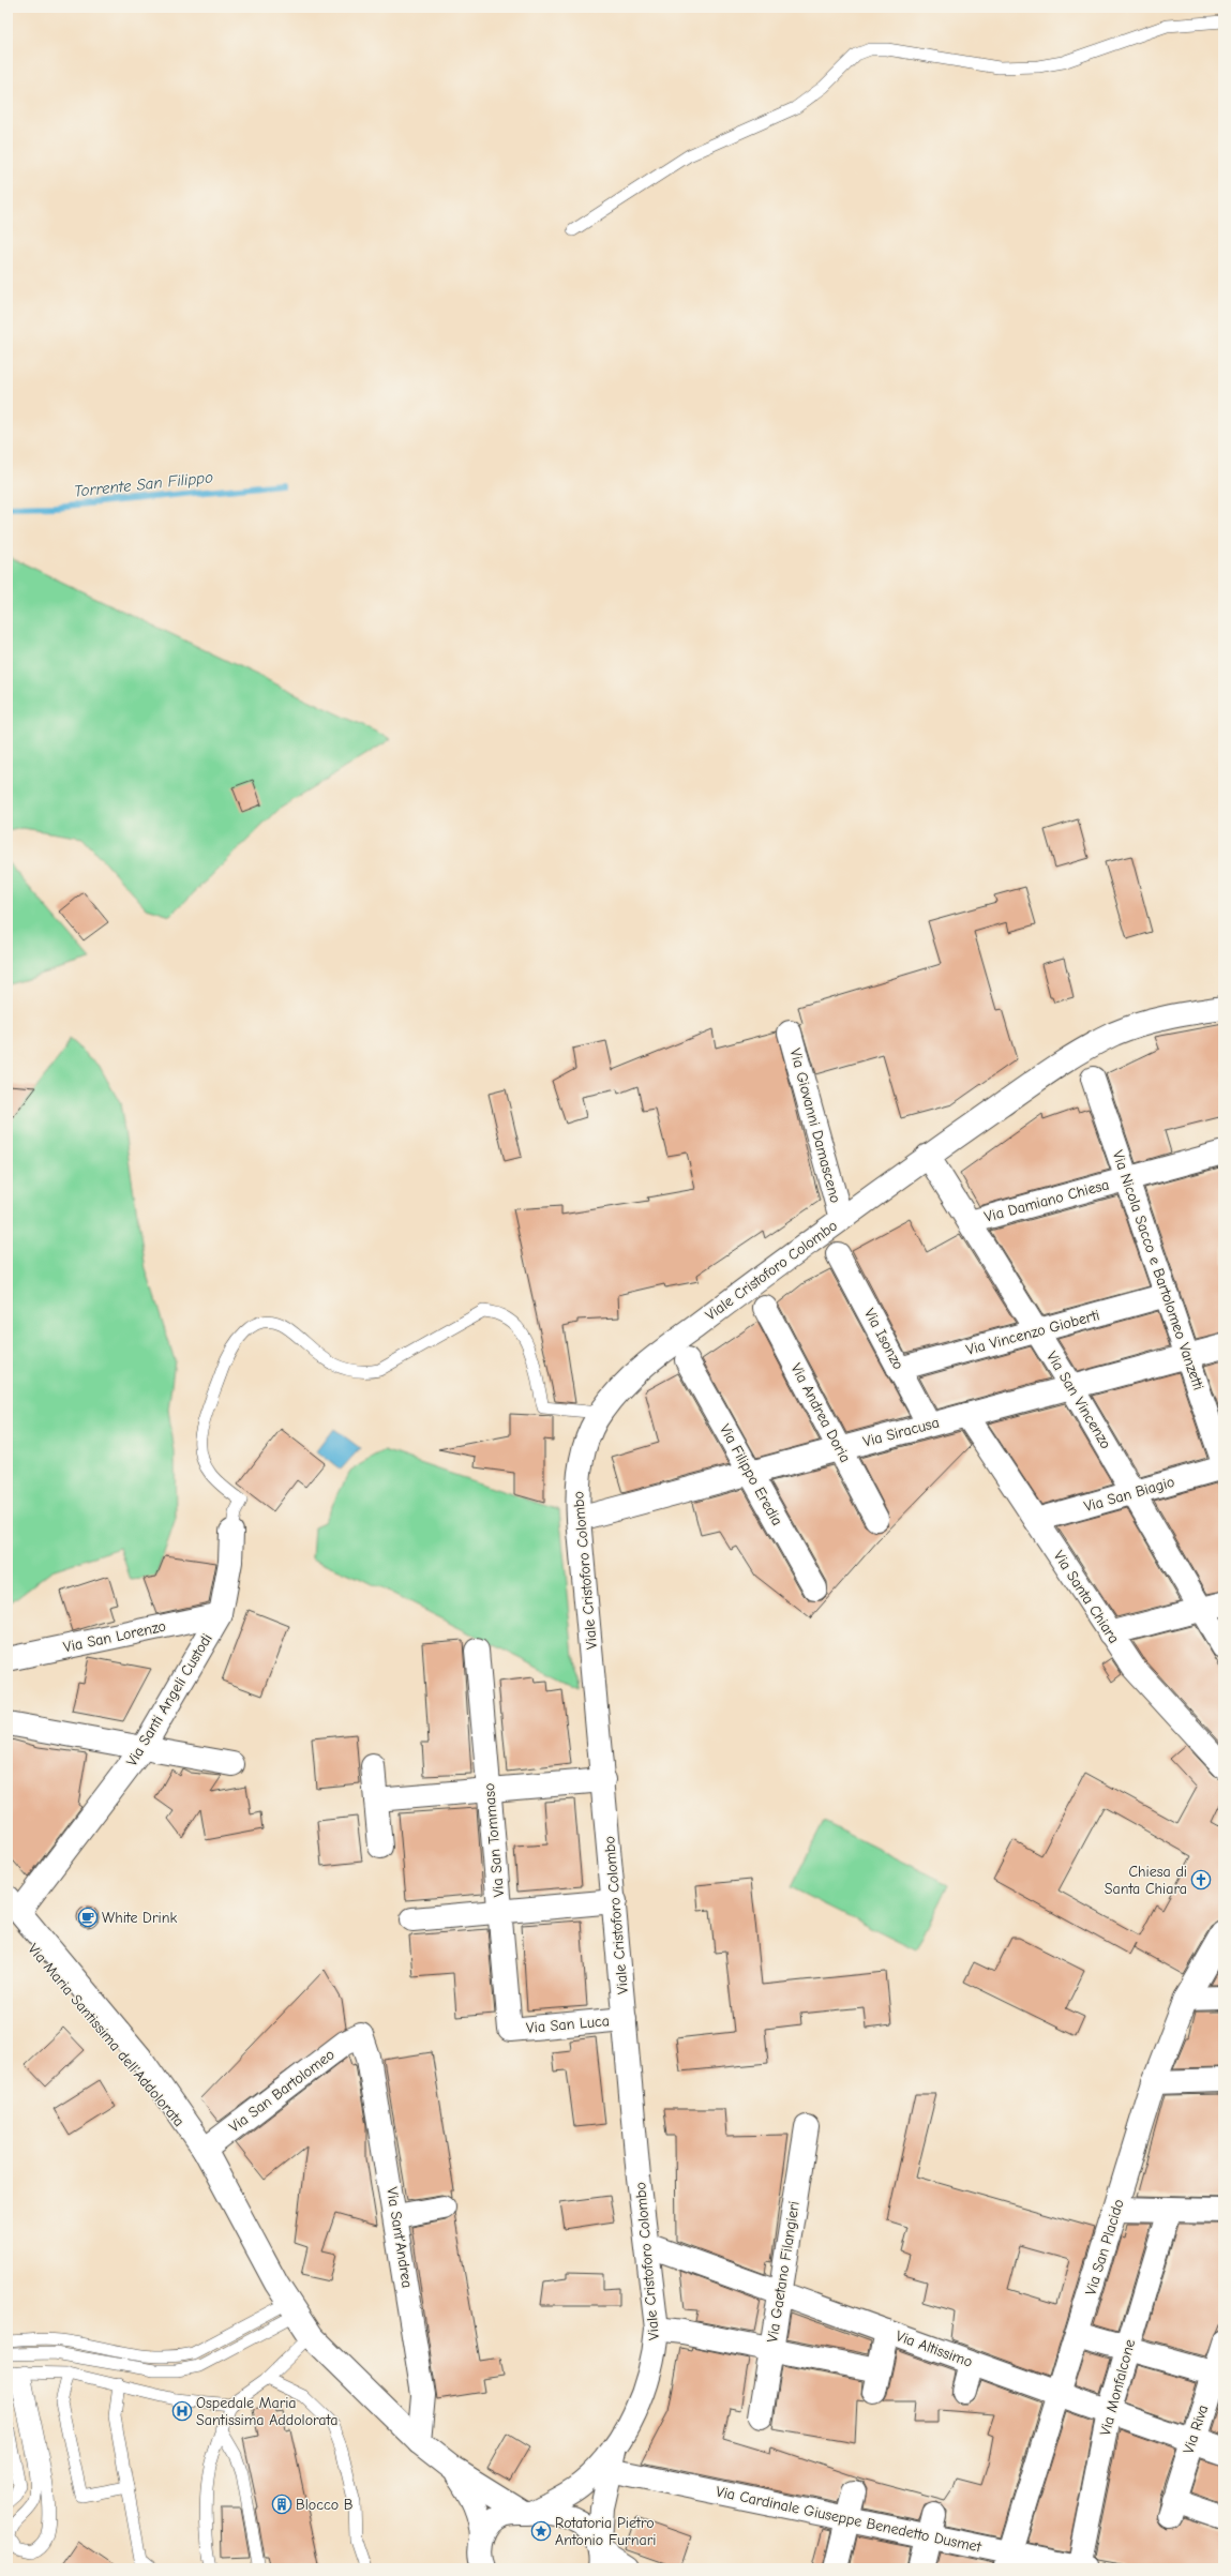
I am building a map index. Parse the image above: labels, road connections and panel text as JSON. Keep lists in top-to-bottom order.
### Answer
{
  "streets": {
    "street": [
      "Via Giovanni Damasceno",
      "Via Damiano Chiesa",
      "Viale Cristoforo Colombo",
      "Via Nicola Sacco e Bartolomeo Vanzetti",
      "Via Vincenzo Gioberti",
      "Via Isonzo",
      "Via San Vincenzo",
      "Via Andrea Doria",
      "Via Siracusa",
      "Via Filippo Eredia",
      "Via San Biagio",
      "Via Santa Chiara",
      "Via San Lorenzo",
      "Via Santi Angeli Custodi",
      "Via San Tommaso",
      "Via San Luca",
      "Via Maria Santissima dell'Addolorata",
      "Via San Bartolomeo",
      "Via Sant'Andrea",
      "Via San Placido",
      "Via Gaetano Filangieri",
      "Via Altissimo",
      "Via Monfalcone",
      "Via Riva",
      "Via Cardinale Giuseppe Benedetto Dusmet"
    ]
  },
  "crossings": [
    ["Via Giovanni Damasceno", "Viale Cristoforo Colombo"],
    ["Via Damiano Chiesa", "Via Nicola Sacco e Bartolomeo Vanzetti"],
    ["Via Damiano Chiesa", "Via San Vincenzo"],
    ["Viale Cristoforo Colombo", "Via San Vincenzo"],
    ["Viale Cristoforo Colombo", "Via Siracusa"],
    ["Viale Cristoforo Colombo", "Via San Luca"],
    ["Viale Cristoforo Colombo", "Via Altissimo"],
    ["Via Nicola Sacco e Bartolomeo Vanzetti", "Via Vincenzo Gioberti"],
    ["Via Nicola Sacco e Bartolomeo Vanzetti", "Via Siracusa"],
    ["Via Vincenzo Gioberti", "Via Isonzo"],
    ["Via Vincenzo Gioberti", "Via San Vincenzo"],
    ["Via Isonzo", "Via Siracusa"],
    ["Via San Vincenzo", "Via Siracusa"],
    ["Via San Vincenzo", "Via San Biagio"],
    ["Via Andrea Doria", "Via Siracusa"],
    ["Via Siracusa", "Via Filippo Eredia"],
    ["Via Siracusa", "Via Santa Chiara"],
    ["Via San Biagio", "Via Santa Chiara"],
    ["Via San Lorenzo", "Via Santi Angeli Custodi"],
    ["Via Santi Angeli Custodi", "Via Maria Santissima dell'Addolorata"],
    ["Via San Tommaso", "Via San Luca"],
    ["Via Maria Santissima dell'Addolorata", "Via San Bartolomeo"],
    ["Via Maria Santissima dell'Addolorata", "Via Sant'Andrea"],
    ["Via San Bartolomeo", "Via Sant'Andrea"],
    ["Via San Placido", "Via Altissimo"],
    ["Via San Placido", "Via Cardinale Giuseppe Benedetto Dusmet"],
    ["Via Gaetano Filangieri", "Via Altissimo"],
    ["Via Altissimo", "Via Monfalcone"],
    ["Via Altissimo", "Via Riva"],
    ["Via Monfalcone", "Via Cardinale Giuseppe Benedetto Dusmet"]
  ],
  "water": ["Torrente San Filippo"],
  "places": {
    "church": ["Chiesa di Santa Chiara"],
    "cafe": ["White Drink"],
    "hospital": ["Ospedale Maria Santissima Addolorata"],
    "building": ["Blocco B"],
    "place": ["Rotatoria Pietro Antonio Furnari"]
  }
}
